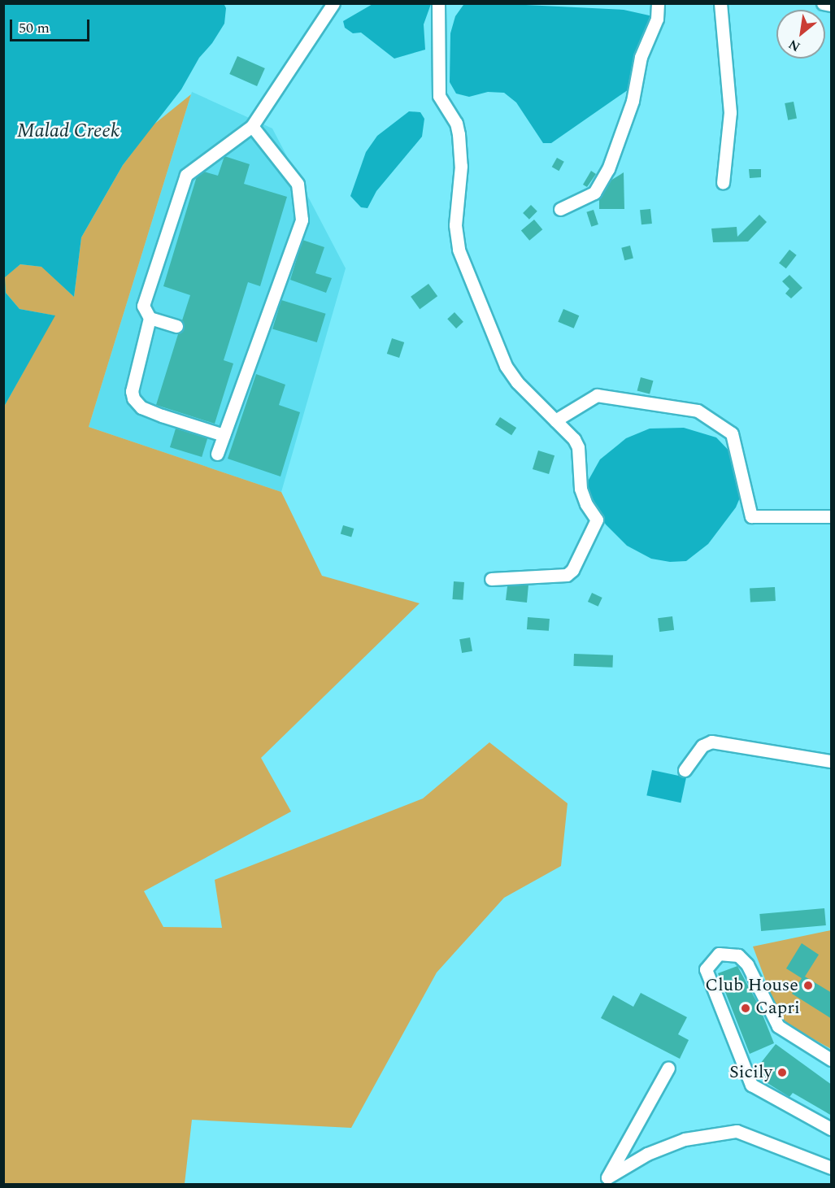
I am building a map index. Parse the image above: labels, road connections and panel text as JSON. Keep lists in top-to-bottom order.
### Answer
{
  "water": ["Malad Creek"],
  "places": ["Club House", "Capri", "Sicily"],
  "scale_bar": "50 m",
  "north": "bottom left"
}
